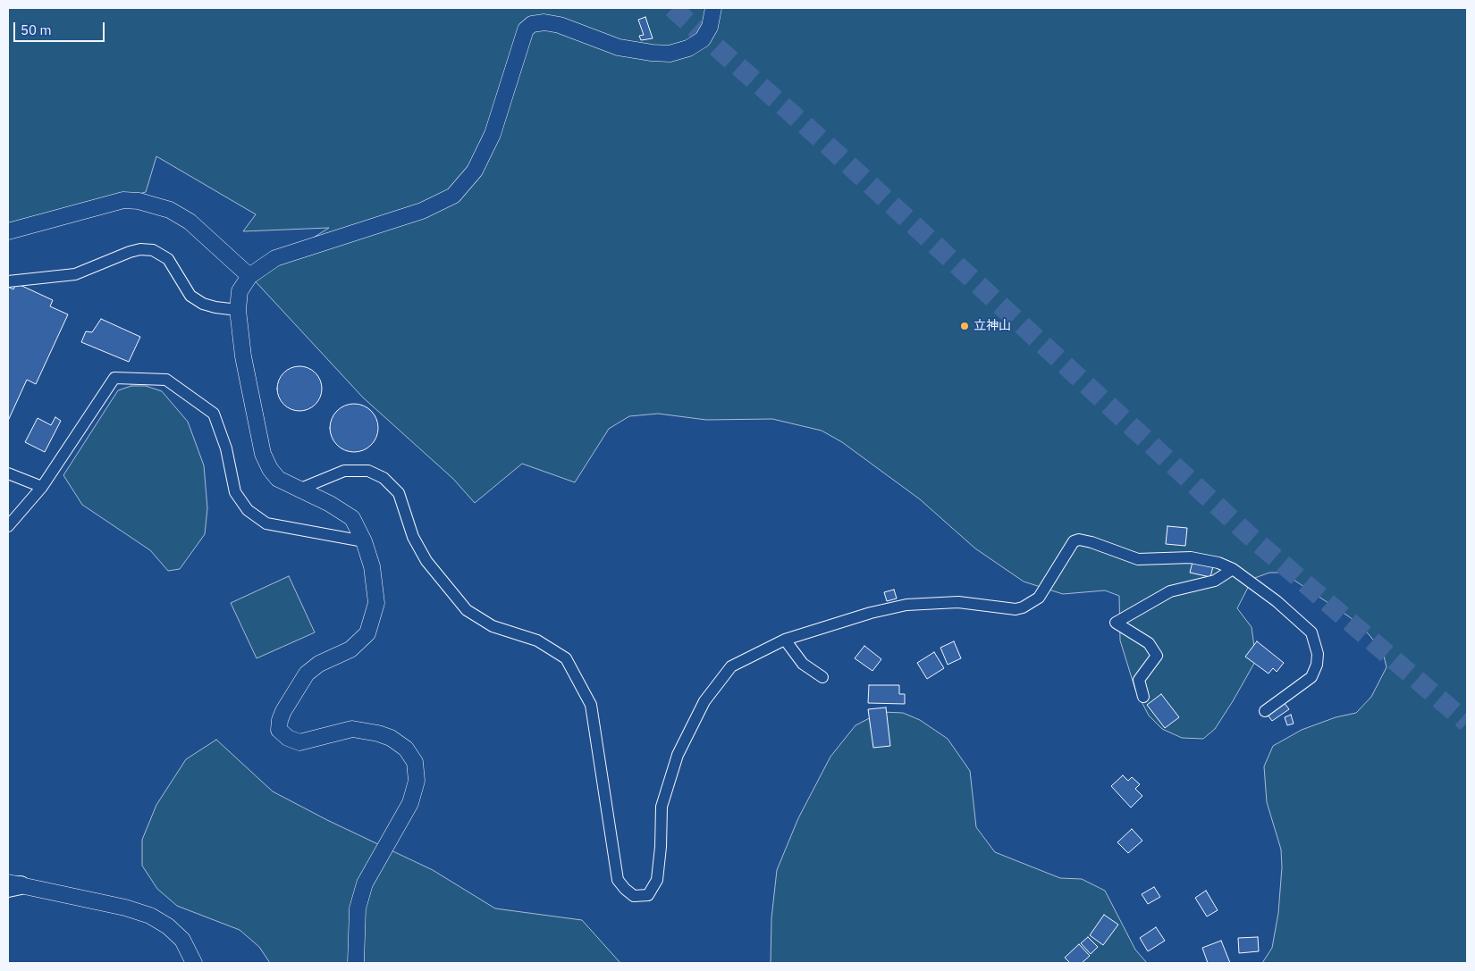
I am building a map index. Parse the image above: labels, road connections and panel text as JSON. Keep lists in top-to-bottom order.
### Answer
{
  "places": ["立神山"],
  "scale_bar": "50 m"
}
